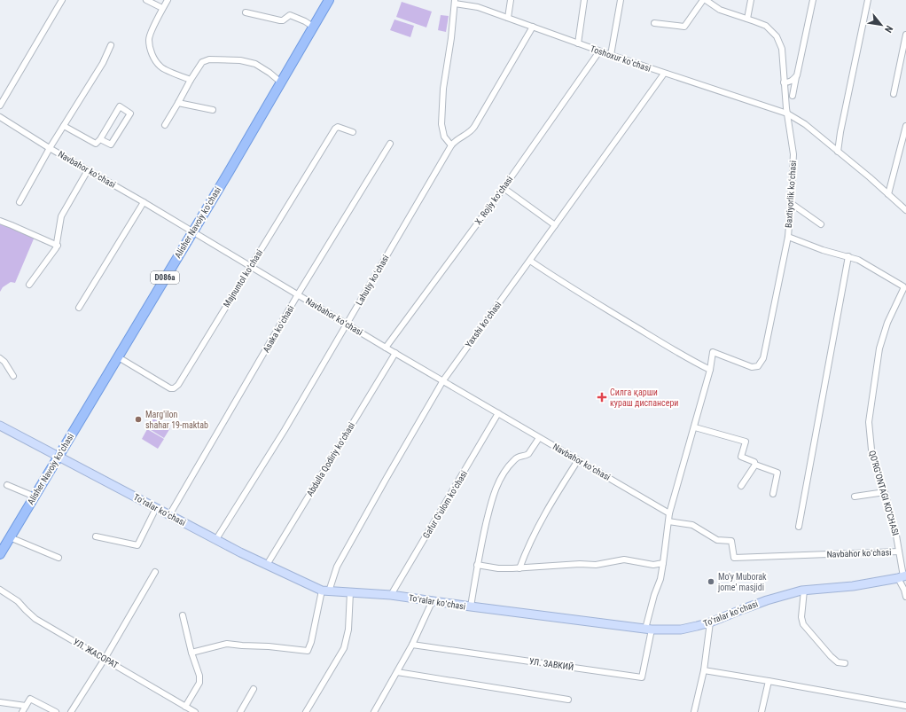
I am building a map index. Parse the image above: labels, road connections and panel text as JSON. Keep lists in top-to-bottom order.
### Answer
{
  "streets": {
    "main road": ["Alisher Navoiy koʻchasi", "D086a", "Toʻralar koʻchasi"],
    "street": [
      "Toshoxur koʻchasi",
      "Navbahor koʻchasi",
      "Baxtiyorlik koʻchasi",
      "X. Rojiy koʻchasi",
      "Majnuntol koʻchasi",
      "Lahutiy koʻchasi",
      "Yaxshi koʻchasi",
      "Asaka koʻchasi",
      "Abdulla Qodiriy koʻchasi",
      "QO‘RG‘ONTAGI KO‘CHASI",
      "Gafur Gʻulom koʻchasi",
      "УЛ. ЖАСОРАТ",
      "УЛ. ЗАВКИЙ"
    ]
  },
  "crossings": [
    ["Toshoxur koʻchasi", "Baxtiyorlik koʻchasi"],
    ["Toshoxur koʻchasi", "X. Rojiy koʻchasi"],
    ["Toshoxur koʻchasi", "Lahutiy koʻchasi"],
    ["Toshoxur koʻchasi", "Yaxshi koʻchasi"],
    ["Navbahor koʻchasi", "Baxtiyorlik koʻchasi"],
    ["Navbahor koʻchasi", "X. Rojiy koʻchasi"],
    ["Navbahor koʻchasi", "Alisher Navoiy koʻchasi"],
    ["Navbahor koʻchasi", "Majnuntol koʻchasi"],
    ["Navbahor koʻchasi", "Lahutiy koʻchasi"],
    ["Navbahor koʻchasi", "Yaxshi koʻchasi"],
    ["Navbahor koʻchasi", "Asaka koʻchasi"],
    ["Navbahor koʻchasi", "Abdulla Qodiriy koʻchasi"],
    ["Navbahor koʻchasi", "QO‘RG‘ONTAGI KO‘CHASI"],
    ["Navbahor koʻchasi", "Gafur Gʻulom koʻchasi"],
    ["Baxtiyorlik koʻchasi", "QO‘RG‘ONTAGI KO‘CHASI"],
    ["Baxtiyorlik koʻchasi", "Toʻralar koʻchasi"],
    ["Baxtiyorlik koʻchasi", "УЛ. ЗАВКИЙ"],
    ["Alisher Navoiy koʻchasi", "Majnuntol koʻchasi"],
    ["Alisher Navoiy koʻchasi", "Toʻralar koʻchasi"],
    ["Lahutiy koʻchasi", "Toʻralar koʻchasi"],
    ["Yaxshi koʻchasi", "Toʻralar koʻchasi"],
    ["Asaka koʻchasi", "Toʻralar koʻchasi"],
    ["Abdulla Qodiriy koʻchasi", "Toʻralar koʻchasi"],
    ["QO‘RG‘ONTAGI KO‘CHASI", "Toʻralar koʻchasi"],
    ["Gafur Gʻulom koʻchasi", "Toʻralar koʻchasi"],
    ["Toʻralar koʻchasi", "УЛ. ЗАВКИЙ"]
  ],
  "places": {
    "health": ["Силга қарши кураш диспансери"],
    "other": ["Marg'ilon shahar 19-maktab", "Mo'y Muborak jome' masjidi"]
  },
  "north": "bottom right"
}
